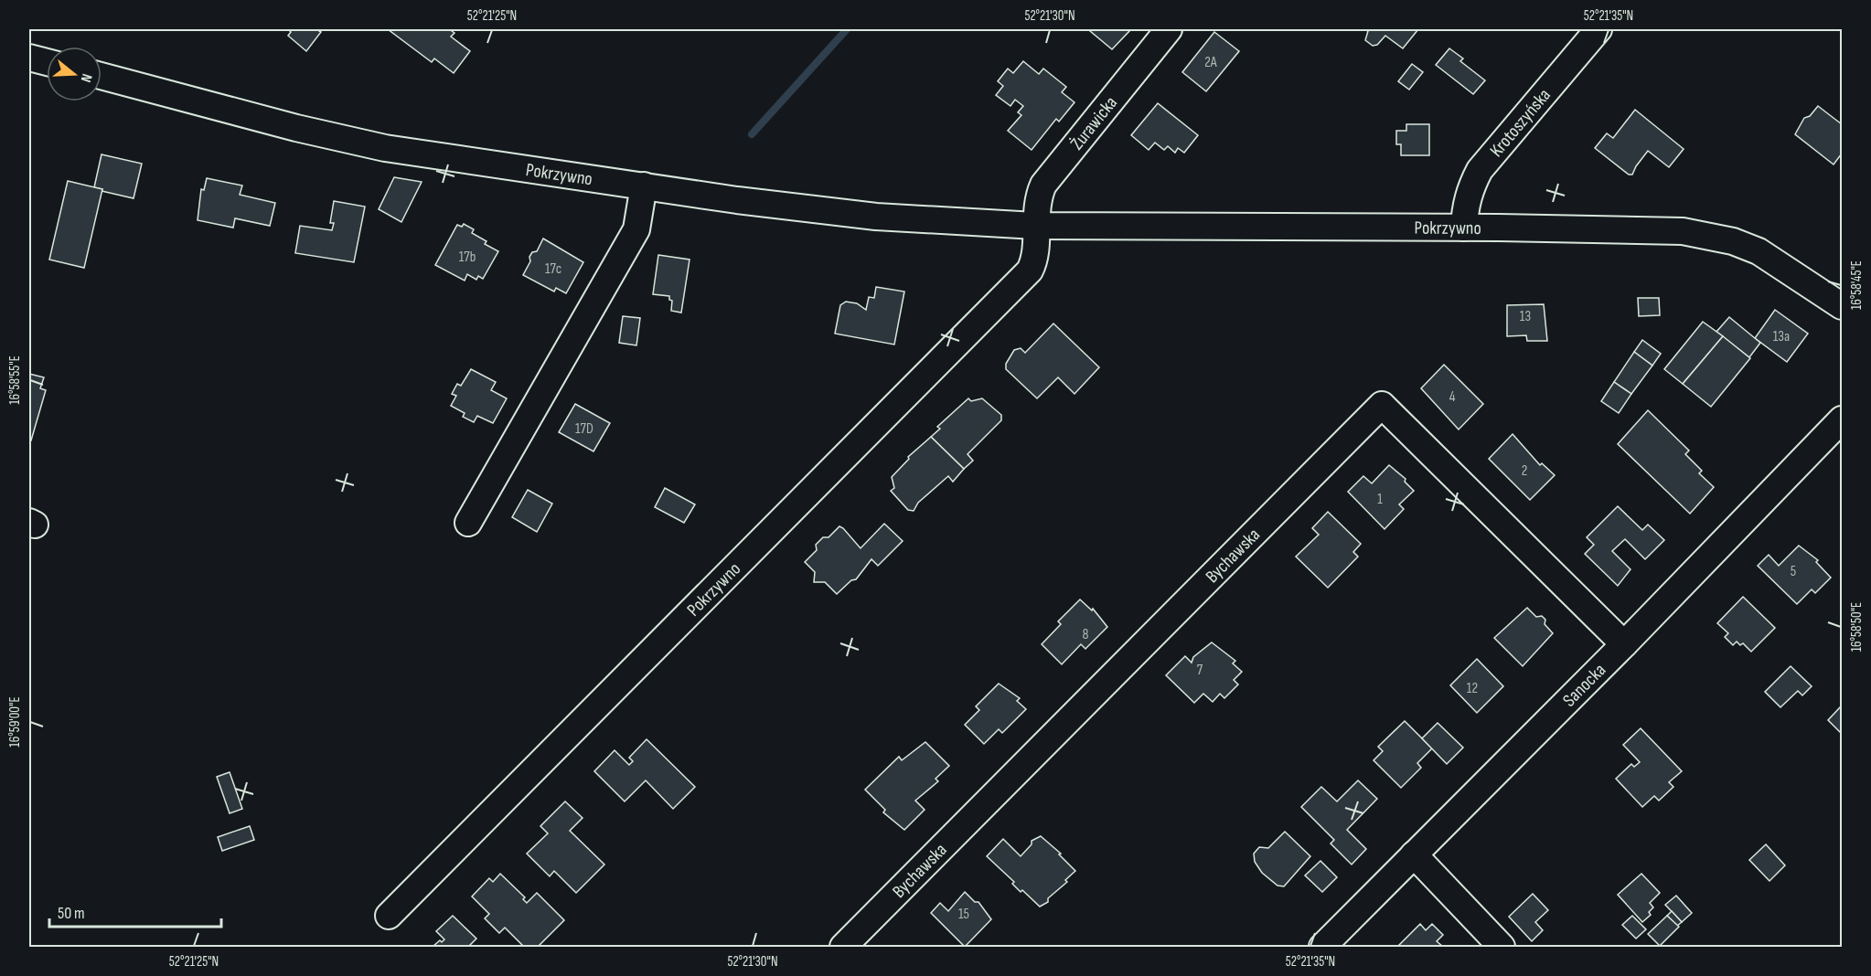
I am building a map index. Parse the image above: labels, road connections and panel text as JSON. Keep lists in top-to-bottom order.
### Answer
{
  "streets": {
    "street": [
      "Krotoszyńska",
      "Żurawicka",
      "Pokrzywno",
      "Bychawska",
      "Sanocka"
    ]
  },
  "crossings": [
    ["Krotoszyńska", "Pokrzywno"],
    ["Żurawicka", "Pokrzywno"],
    ["Bychawska", "Sanocka"]
  ],
  "house_numbers": [
    "2A",
    "17b",
    "17c",
    "13",
    "13a",
    "4",
    "17D",
    "2",
    "1",
    "5",
    "8",
    "7",
    "12",
    "15"
  ],
  "scale_bar": "50 m",
  "north": "right",
  "coordinates": [
    "52°21'25\"N",
    "52°21'30\"N",
    "52°21'35\"N",
    "16°58'45\"E",
    "16°58'55\"E",
    "16°58'50\"E",
    "16°59'00\"E"
  ]
}
